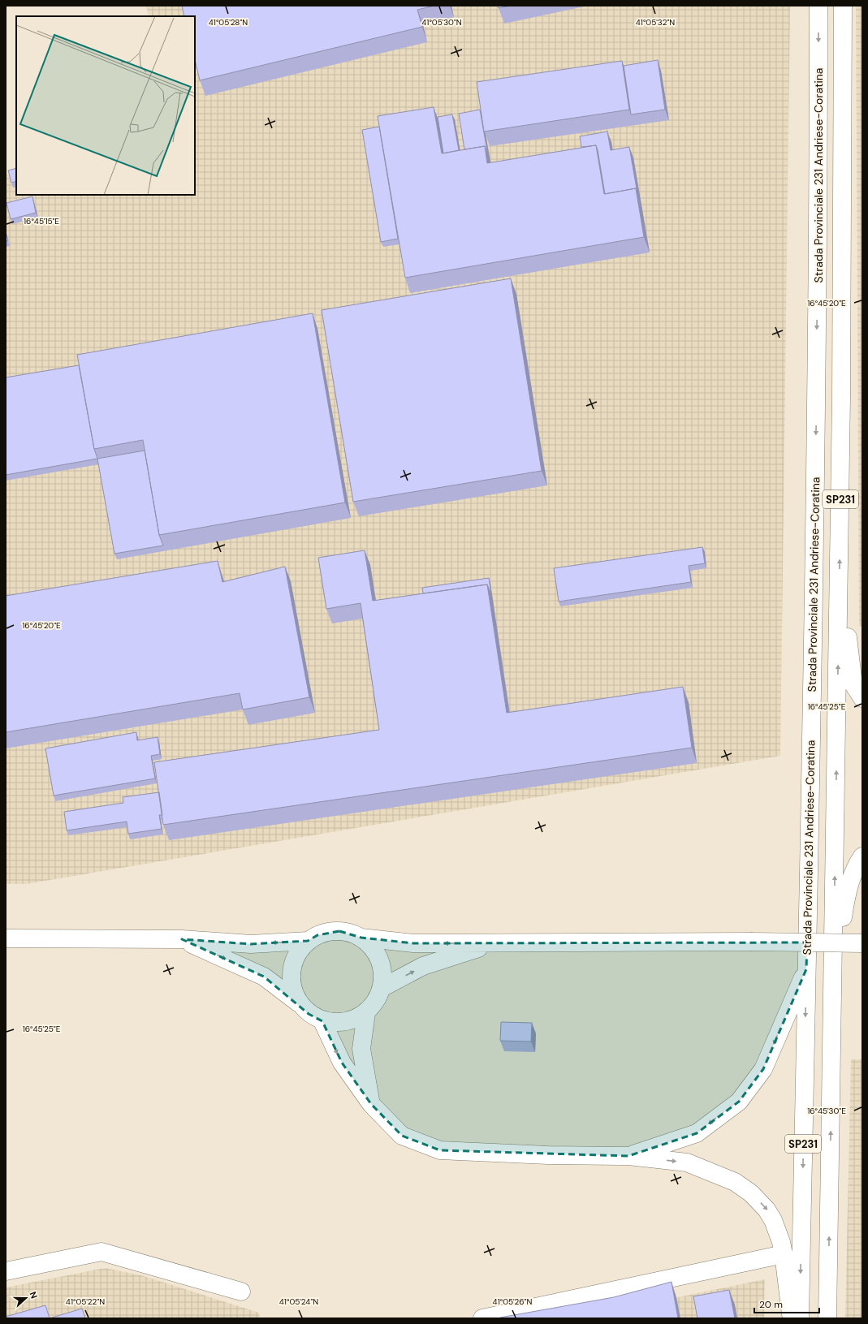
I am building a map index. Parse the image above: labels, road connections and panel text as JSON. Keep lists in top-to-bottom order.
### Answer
{
  "streets": {
    "main road": ["Strada Provinciale 231 Andriese-Coratina", "SP231"]
  },
  "scale_bar": "20 m",
  "north": "right",
  "coordinates": [
    "41°05'28\"N",
    "41°05'30\"N",
    "41°05'32\"N",
    "16°45'15\"E",
    "16°45'20\"E",
    "16°45'25\"E",
    "16°45'30\"E",
    "41°05'22\"N",
    "41°05'24\"N",
    "41°05'26\"N"
  ]
}
